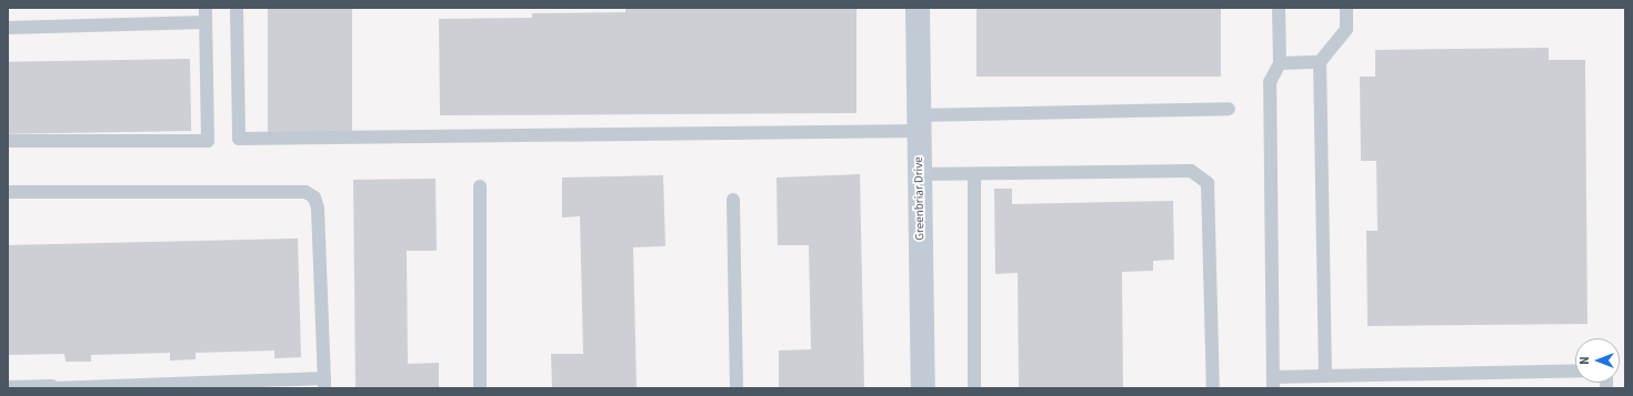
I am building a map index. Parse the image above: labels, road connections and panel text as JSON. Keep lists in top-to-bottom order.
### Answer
{
  "streets": {
    "street": ["Greenbriar Drive"]
  },
  "north": "left"
}
